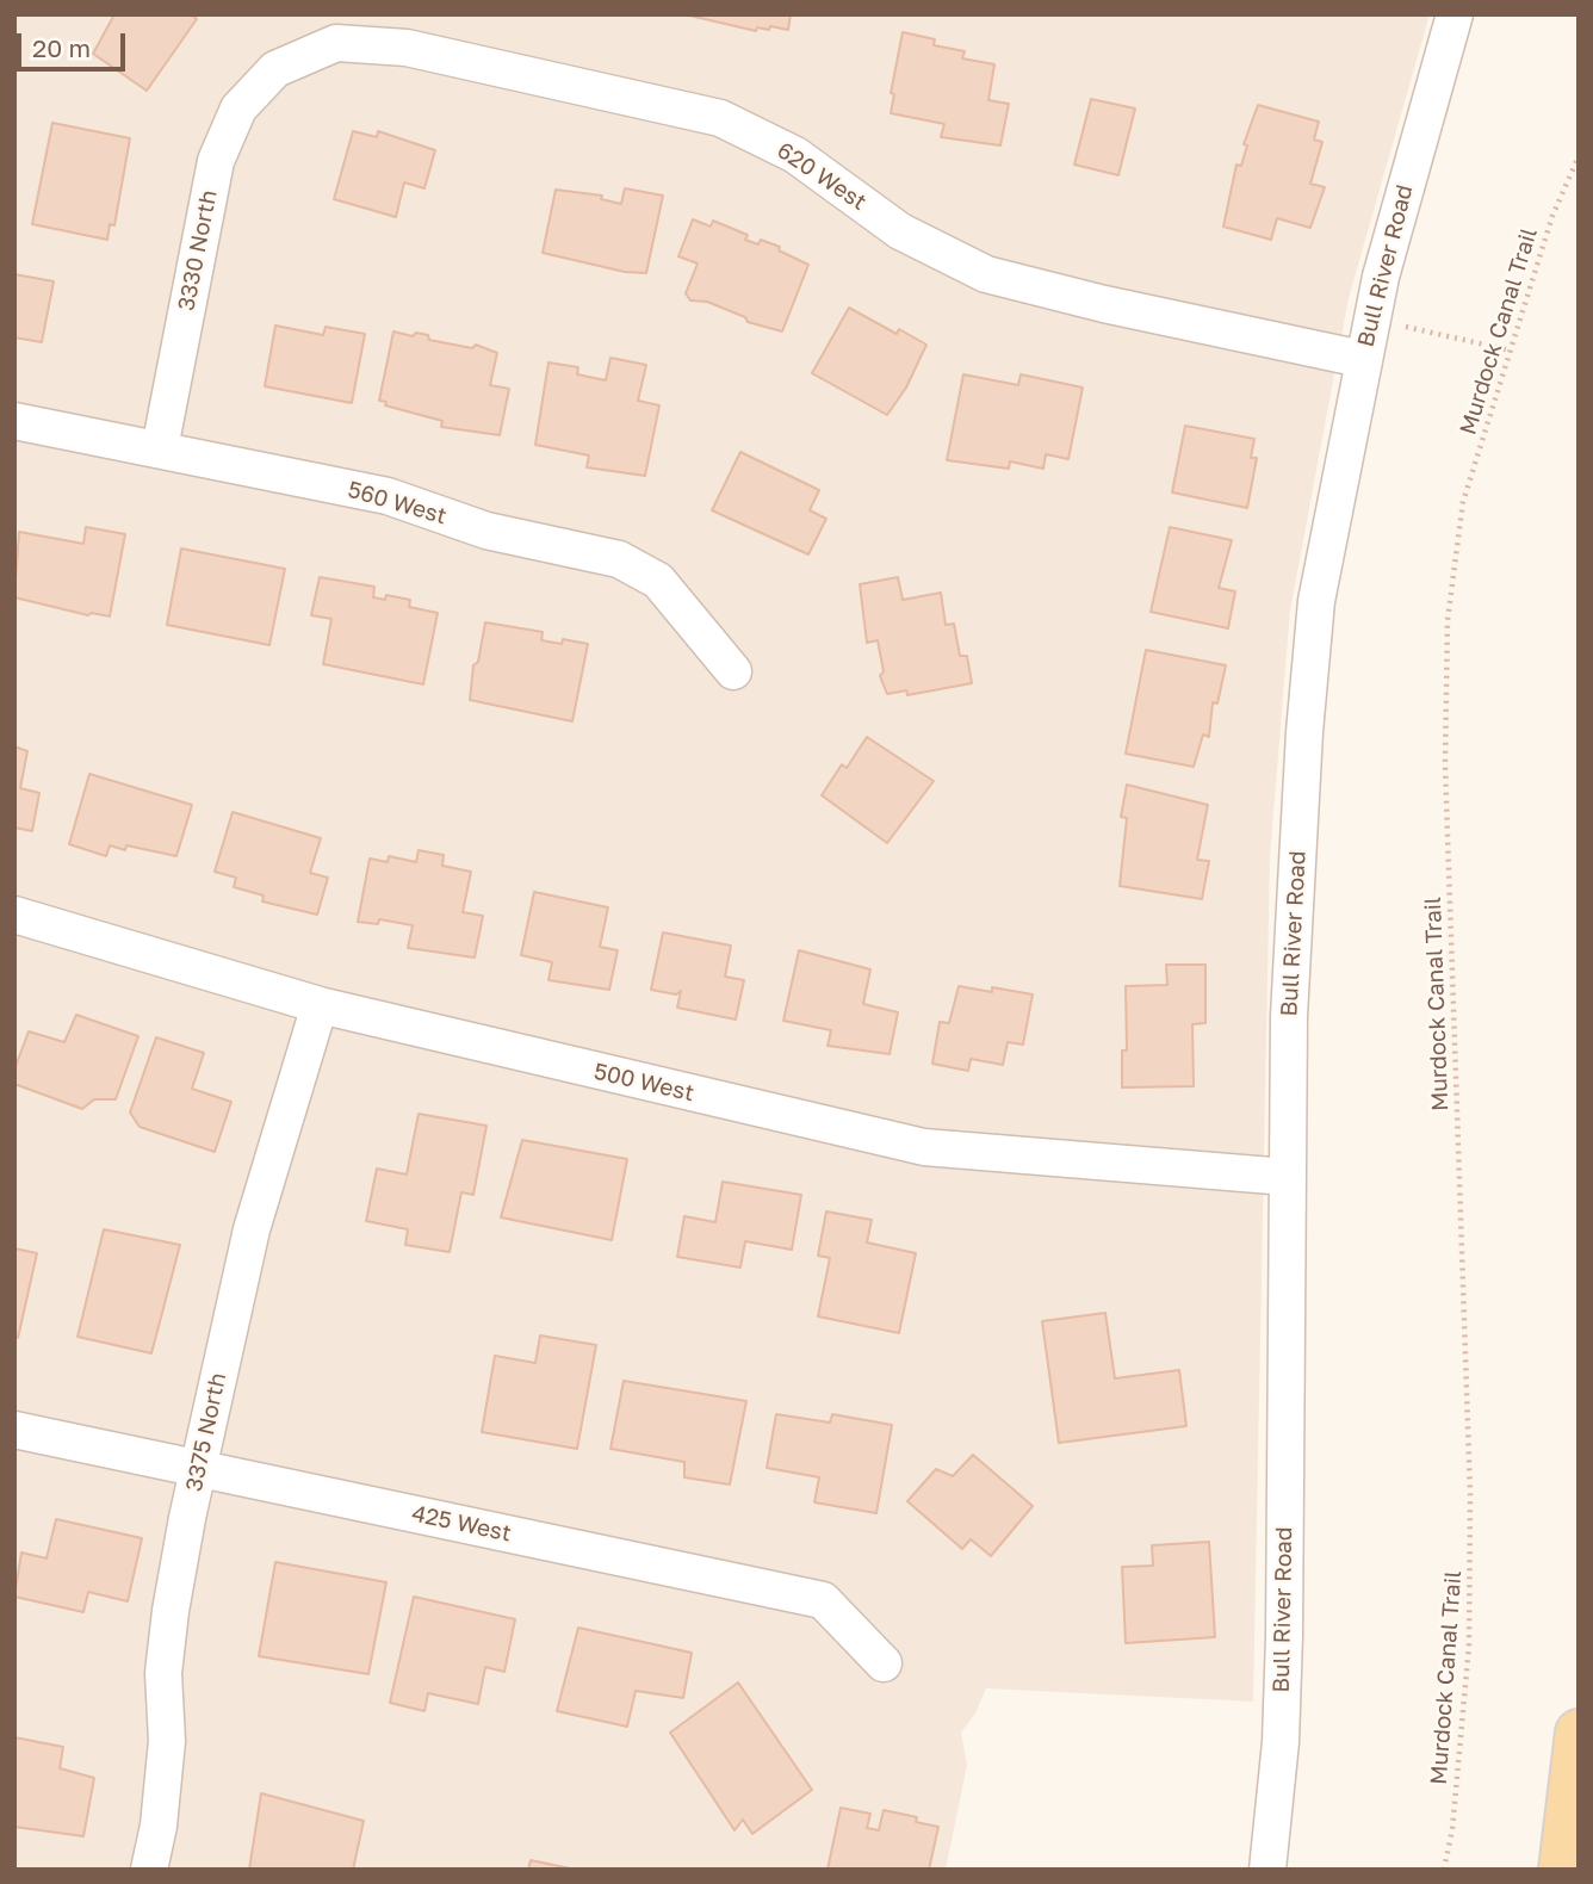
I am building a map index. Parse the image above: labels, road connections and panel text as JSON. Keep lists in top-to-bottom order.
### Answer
{
  "streets": {
    "street": [
      "620 West",
      "3330 North",
      "Bull River Road",
      "560 West",
      "500 West",
      "3375 North",
      "425 West"
    ],
    "path": ["Murdock Canal Trail"]
  },
  "crossings": [
    ["620 West", "3330 North"],
    ["620 West", "Bull River Road"],
    ["3330 North", "560 West"],
    ["Bull River Road", "500 West"],
    ["500 West", "3375 North"],
    ["3375 North", "425 West"]
  ],
  "scale_bar": "20 m"
}
